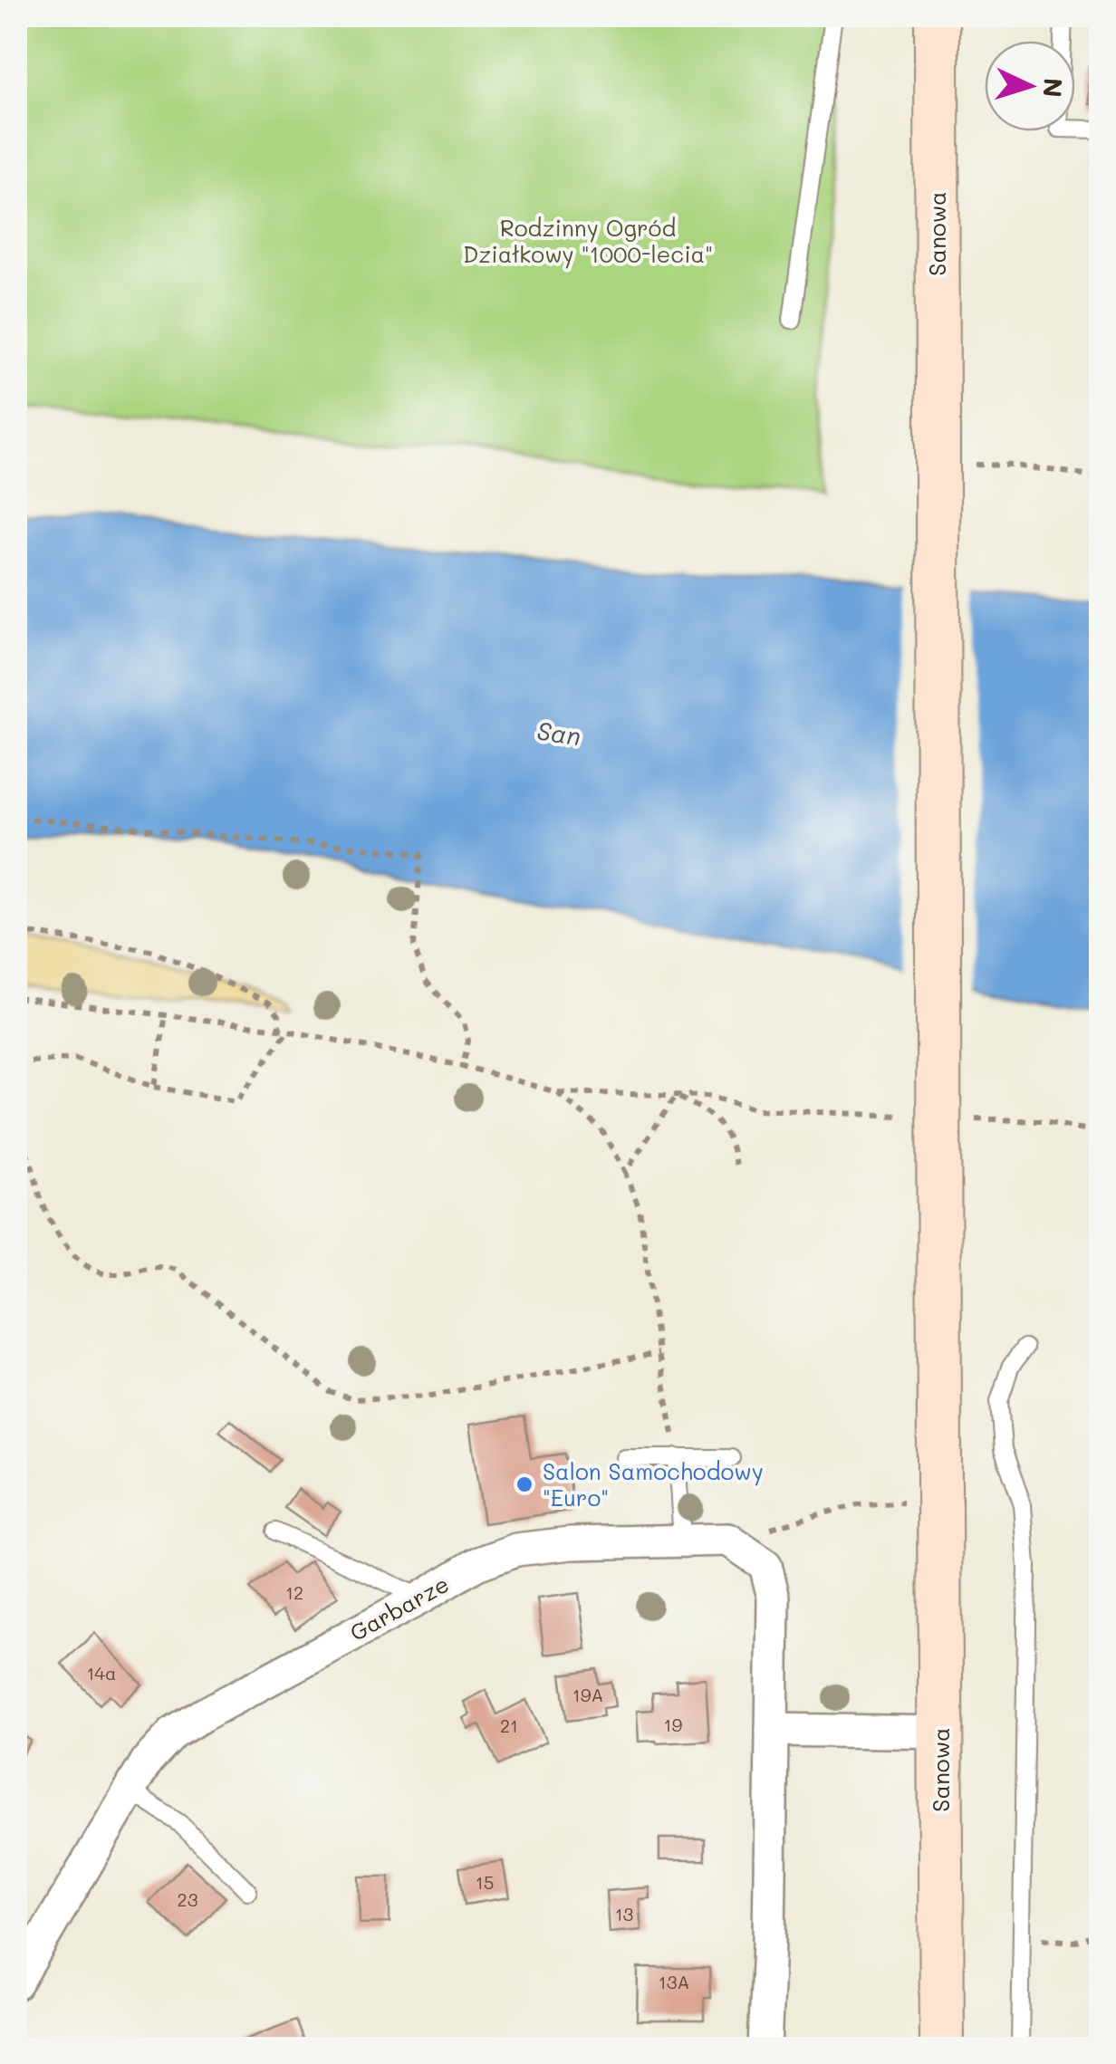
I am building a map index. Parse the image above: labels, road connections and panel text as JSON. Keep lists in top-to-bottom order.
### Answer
{
  "streets": {
    "main road": ["Sanowa"],
    "street": ["Garbarze"]
  },
  "water": ["San"],
  "parks": ["Rodzinny Ogród Działkowy \"1000-lecia\""],
  "places": ["Salon Samochodowy \"Euro\""],
  "house_numbers": [
    "12",
    "14a",
    "19A",
    "19",
    "21",
    "15",
    "23",
    "13",
    "13A"
  ],
  "north": "right"
}
